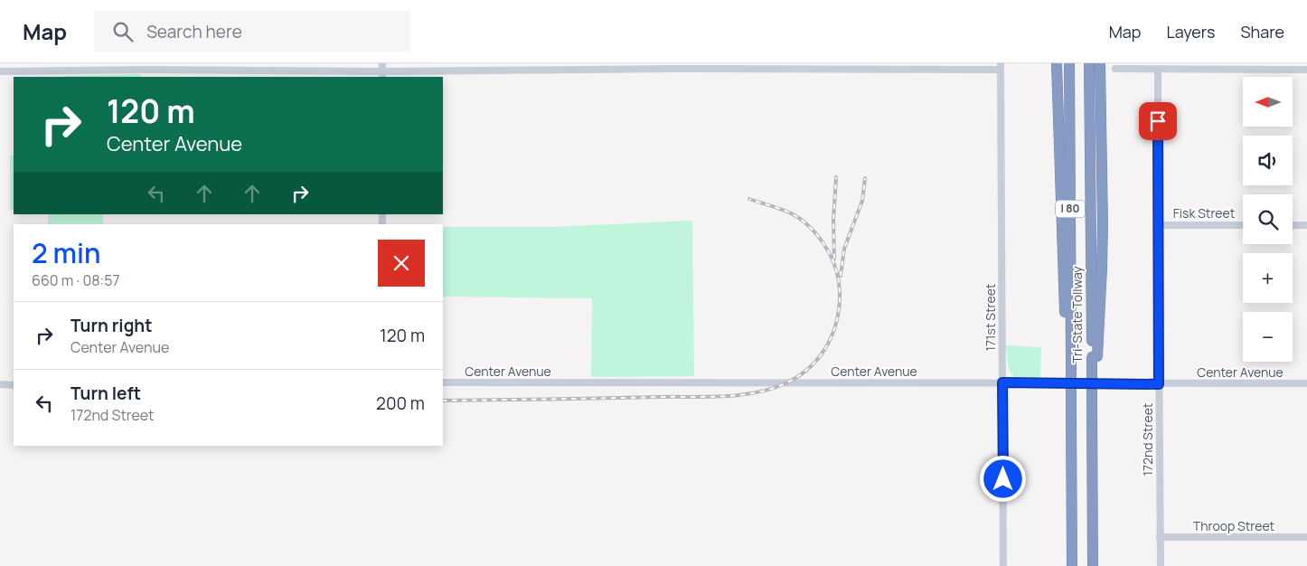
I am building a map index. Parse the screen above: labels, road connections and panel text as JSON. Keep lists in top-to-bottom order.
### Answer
{
  "streets": {
    "highway": ["I 80", "Tri-State Tollway"],
    "street": [
      "Fisk Street",
      "171st Street",
      "Center Avenue",
      "172nd Street",
      "Throop Street"
    ]
  },
  "crossings": [
    ["Fisk Street", "172nd Street"],
    ["171st Street", "Center Avenue"],
    ["Center Avenue", "172nd Street"],
    ["172nd Street", "Throop Street"]
  ],
  "north": "left",
  "page": {
    "header": "Map",
    "search": "Search here",
    "nav": ["Map", "Layers", "Share"],
    "map_buttons": ["+", "−"],
    "turn": ["120 m", "Center Avenue"],
    "heading": ["2 min", "660 m · 08:57"],
    "list": [
      {
        "name": "Turn right",
        "note": "Center Avenue",
        "value": "120 m"
      },
      {
        "name": "Turn left",
        "note": "172nd Street",
        "value": "200 m"
      }
    ]
  }
}
